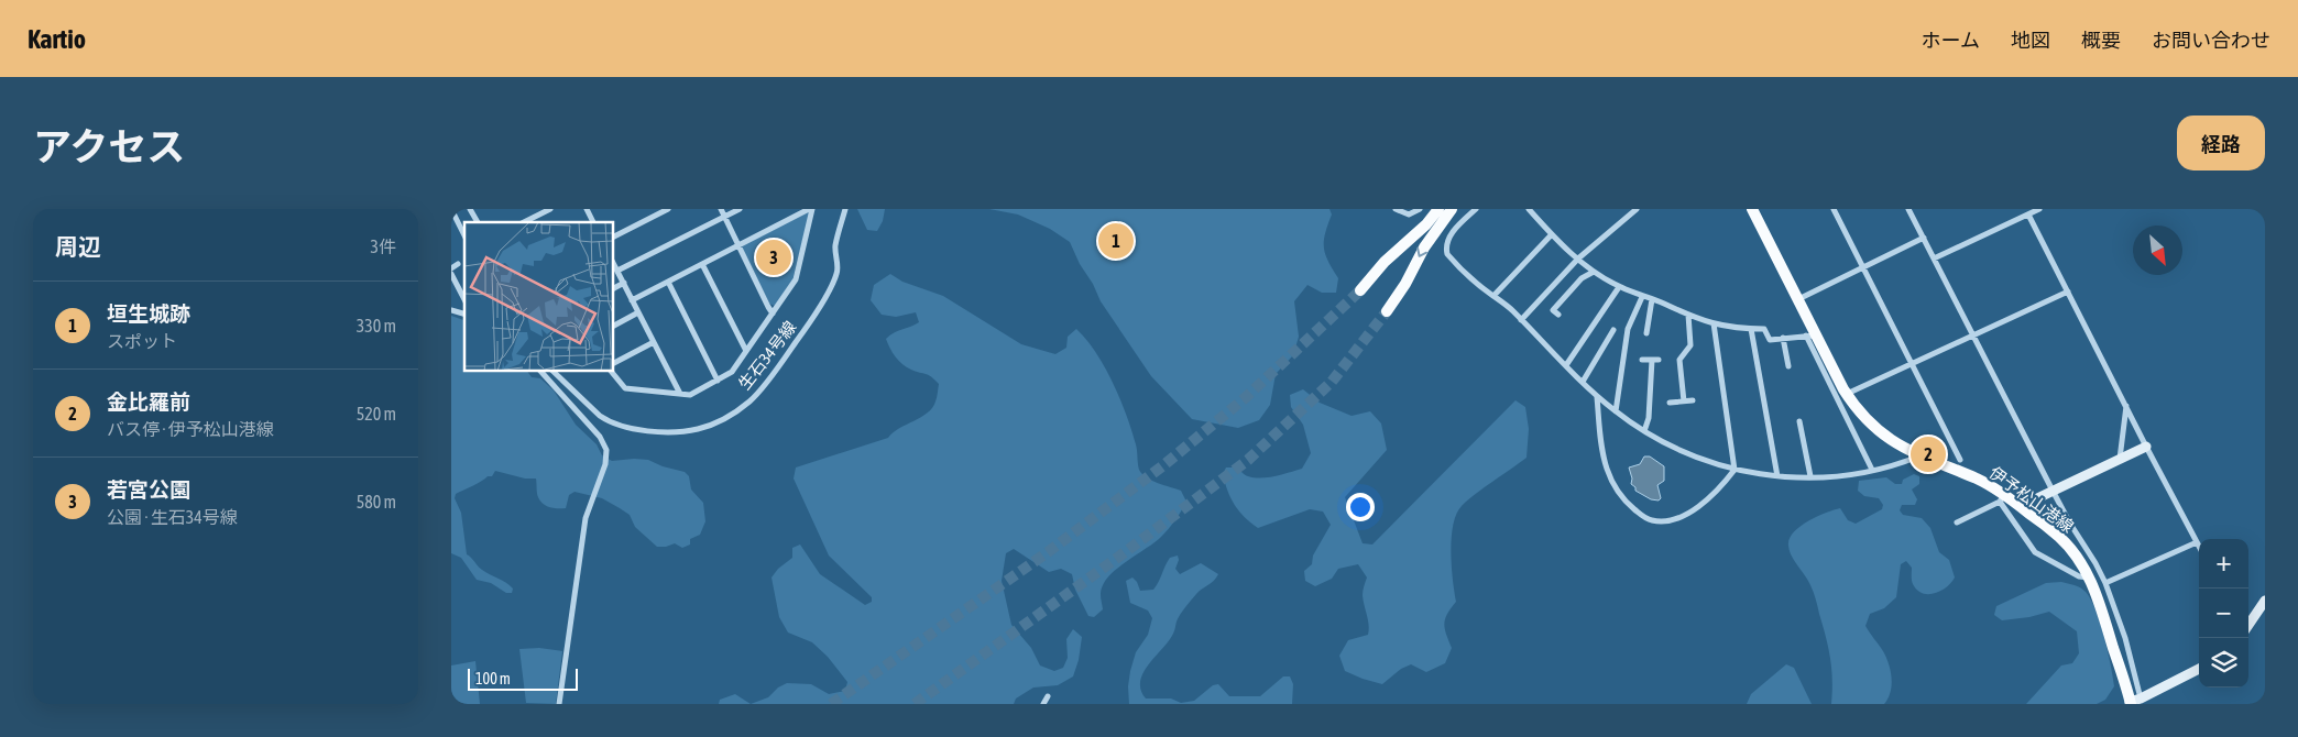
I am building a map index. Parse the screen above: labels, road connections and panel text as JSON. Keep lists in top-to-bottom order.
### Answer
{
  "streets": {
    "main road": ["伊予松山港線"],
    "street": ["生石34号線"]
  },
  "scale_bar": "100 m",
  "north": "bottom right",
  "page": {
    "header": "Kartio",
    "nav": [
      "ホーム",
      "地図",
      "概要",
      "お問い合わせ"
    ],
    "title": "アクセス",
    "buttons": "経路",
    "heading": ["周辺", "3件"],
    "pins": ["1", "3", "2"],
    "list": [
      {
        "mark": "1",
        "name": "垣生城跡",
        "note": "スポット",
        "value": "330 m"
      },
      {
        "mark": "2",
        "name": "金比羅前",
        "note": "バス停 · 伊予松山港線",
        "value": "520 m"
      },
      {
        "mark": "3",
        "name": "若宮公園",
        "note": "公園 · 生石34号線",
        "value": "580 m"
      }
    ],
    "map_buttons": ["+", "−"],
    "scale": "100 m"
  }
}
